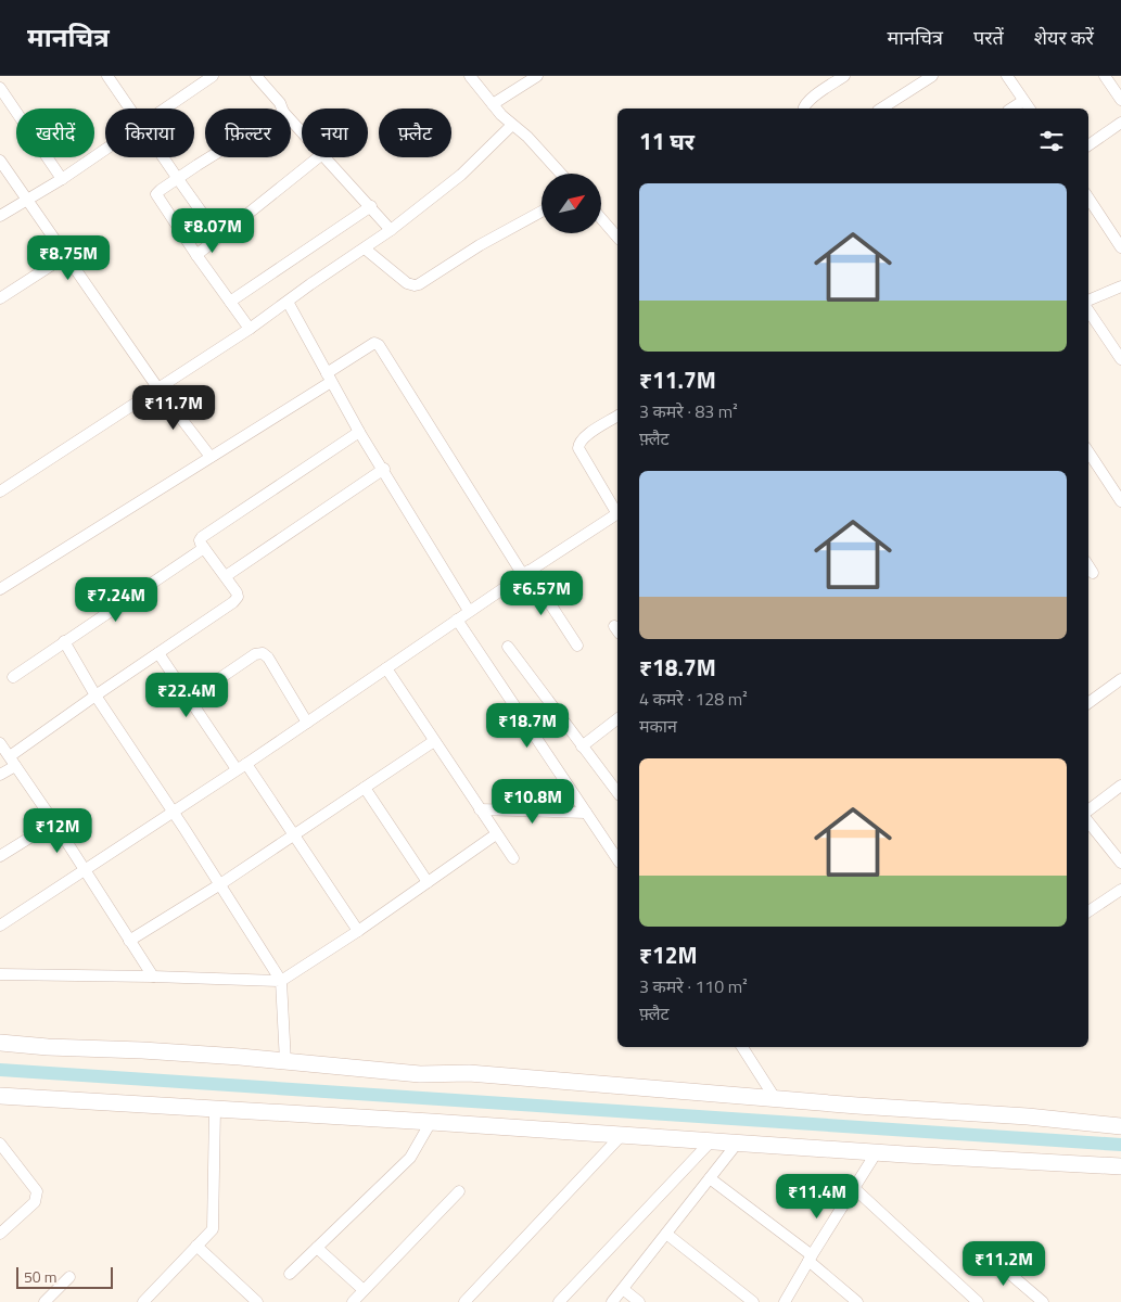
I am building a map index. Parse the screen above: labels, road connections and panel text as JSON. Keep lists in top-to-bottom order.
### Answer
{
  "scale_bar": "50 m",
  "north": "top right",
  "page": {
    "header": "मानचित्र",
    "nav": ["मानचित्र", "परतें", "शेयर करें"],
    "chip": [
      "खरीदें",
      "किराया",
      "फ़िल्टर",
      "नया",
      "फ़्लैट"
    ],
    "heading": "11 घर",
    "list": [
      {
        "name": "₹11.7M",
        "note": "3 कमरे · 83 m² · फ़्लैट"
      },
      {
        "name": "₹18.7M",
        "note": "4 कमरे · 128 m² · मकान"
      },
      {
        "name": "₹12M",
        "note": "3 कमरे · 110 m² · फ़्लैट"
      }
    ],
    "price": [
      "₹8.07M",
      "₹8.75M",
      "₹11.7M",
      "₹6.57M",
      "₹7.24M",
      "₹22.4M",
      "₹18.7M",
      "₹10.8M",
      "₹12M",
      "₹11.4M",
      "₹11.2M"
    ],
    "scale": "50 m"
  }
}
